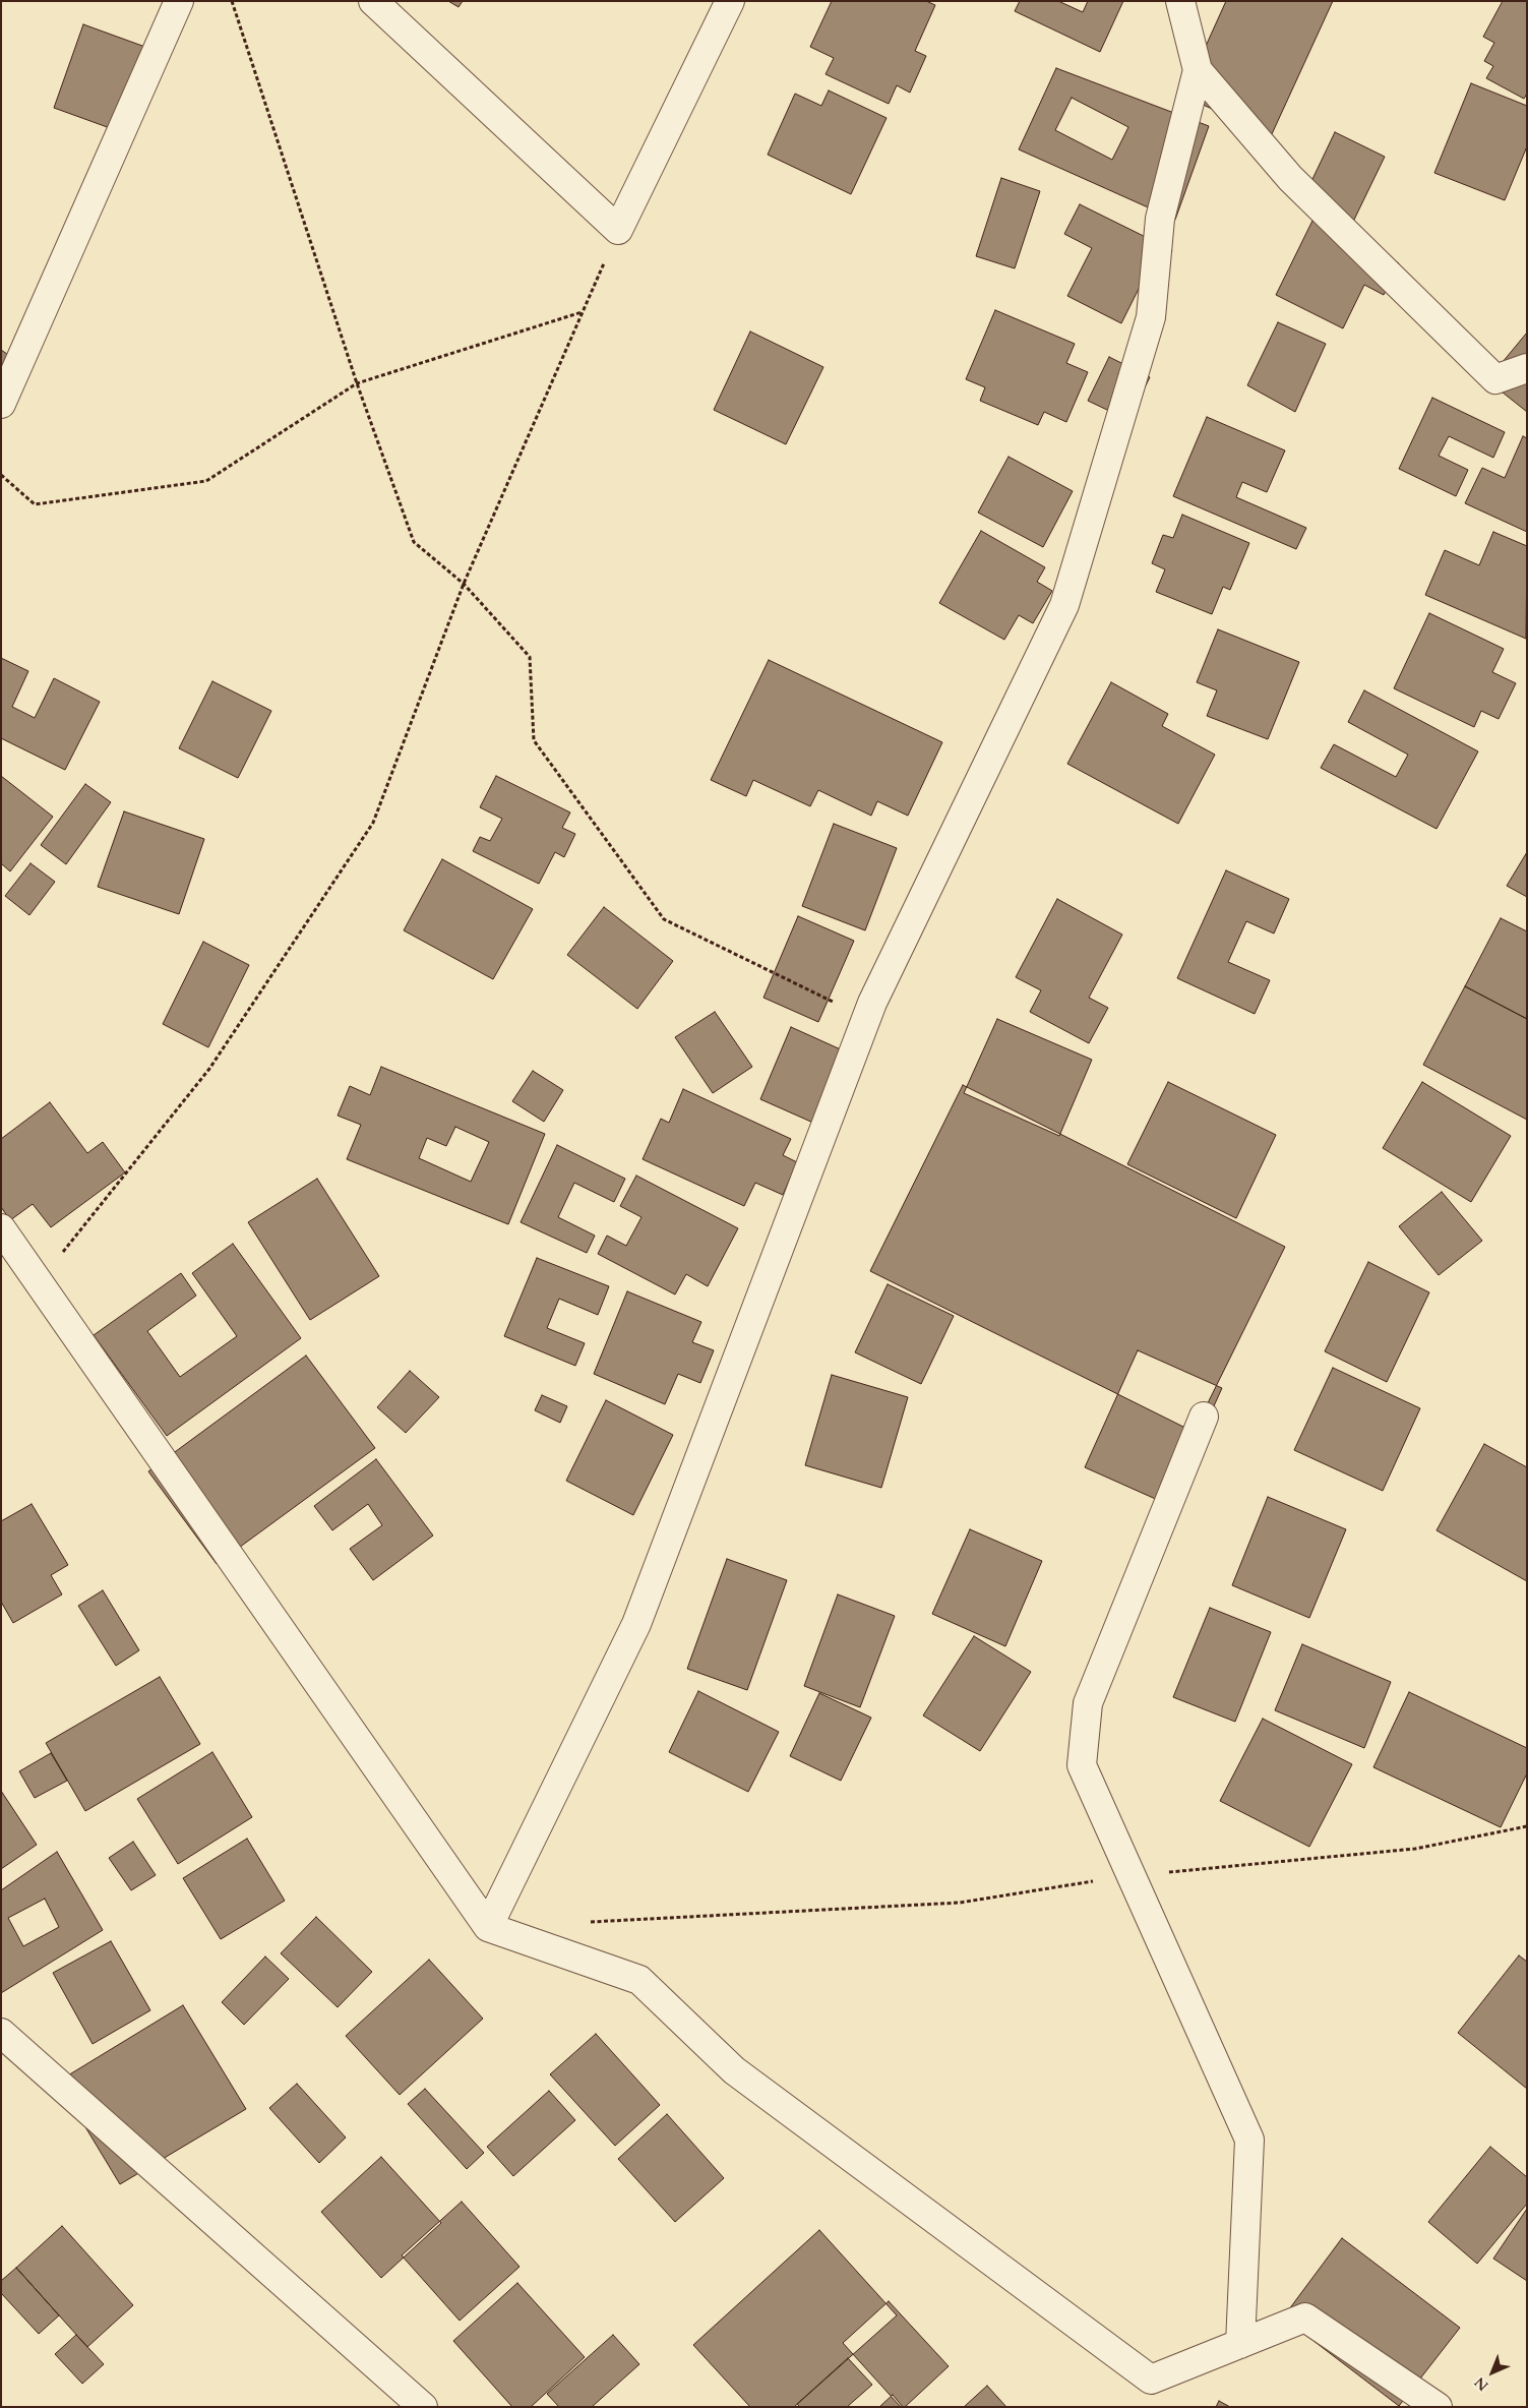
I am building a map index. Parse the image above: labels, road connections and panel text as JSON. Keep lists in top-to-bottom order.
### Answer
{
  "north": "bottom left"
}
